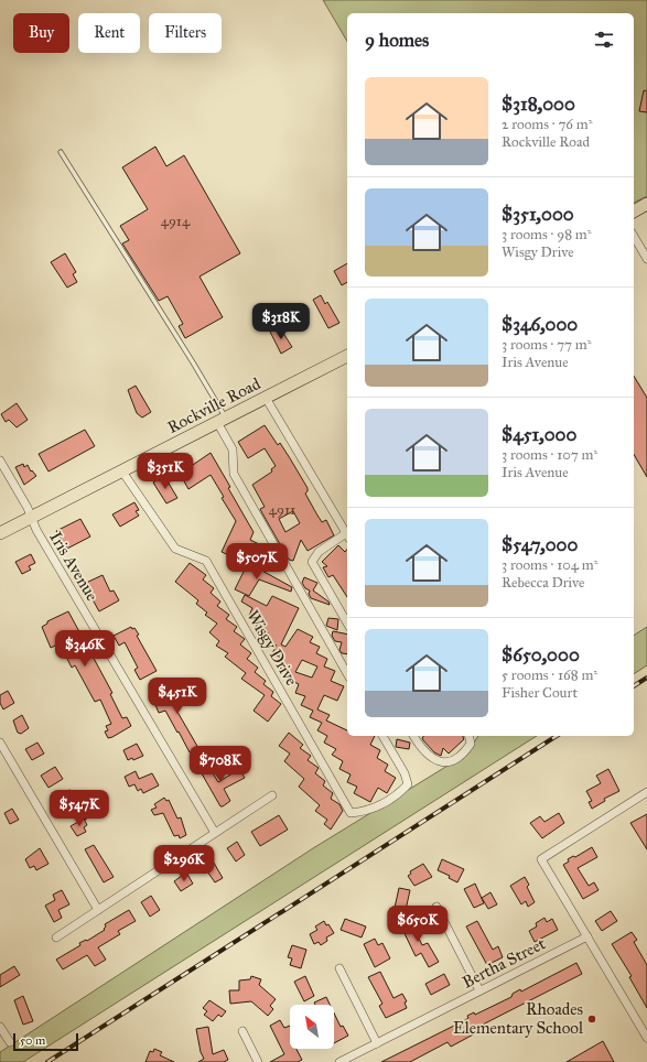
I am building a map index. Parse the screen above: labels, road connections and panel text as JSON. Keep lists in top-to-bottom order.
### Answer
{
  "streets": {
    "main road": ["Rockville Road"],
    "street": ["Iris Avenue", "Wisgy Drive", "Bertha Street"]
  },
  "crossings": [
    ["Rockville Road", "Iris Avenue"],
    ["Rockville Road", "Wisgy Drive"]
  ],
  "places": ["Rhoades Elementary School"],
  "house_numbers": ["4914", "4911"],
  "scale_bar": "50 m",
  "north": "top left",
  "page": {
    "chip": ["Buy", "Rent", "Filters"],
    "heading": "9 homes",
    "list": [
      {
        "name": "$318,000",
        "note": "2 rooms · 76 m² · Rockville Road"
      },
      {
        "name": "$351,000",
        "note": "3 rooms · 98 m² · Wisgy Drive"
      },
      {
        "name": "$346,000",
        "note": "3 rooms · 77 m² · Iris Avenue"
      },
      {
        "name": "$451,000",
        "note": "3 rooms · 107 m² · Iris Avenue"
      },
      {
        "name": "$547,000",
        "note": "3 rooms · 104 m² · Rebecca Drive"
      },
      {
        "name": "$650,000",
        "note": "5 rooms · 168 m² · Fisher Court"
      }
    ],
    "price": [
      "$318K",
      "$351K",
      "$507K",
      "$346K",
      "$451K",
      "$708K",
      "$547K",
      "$296K",
      "$650K"
    ],
    "scale": "50 m"
  }
}
